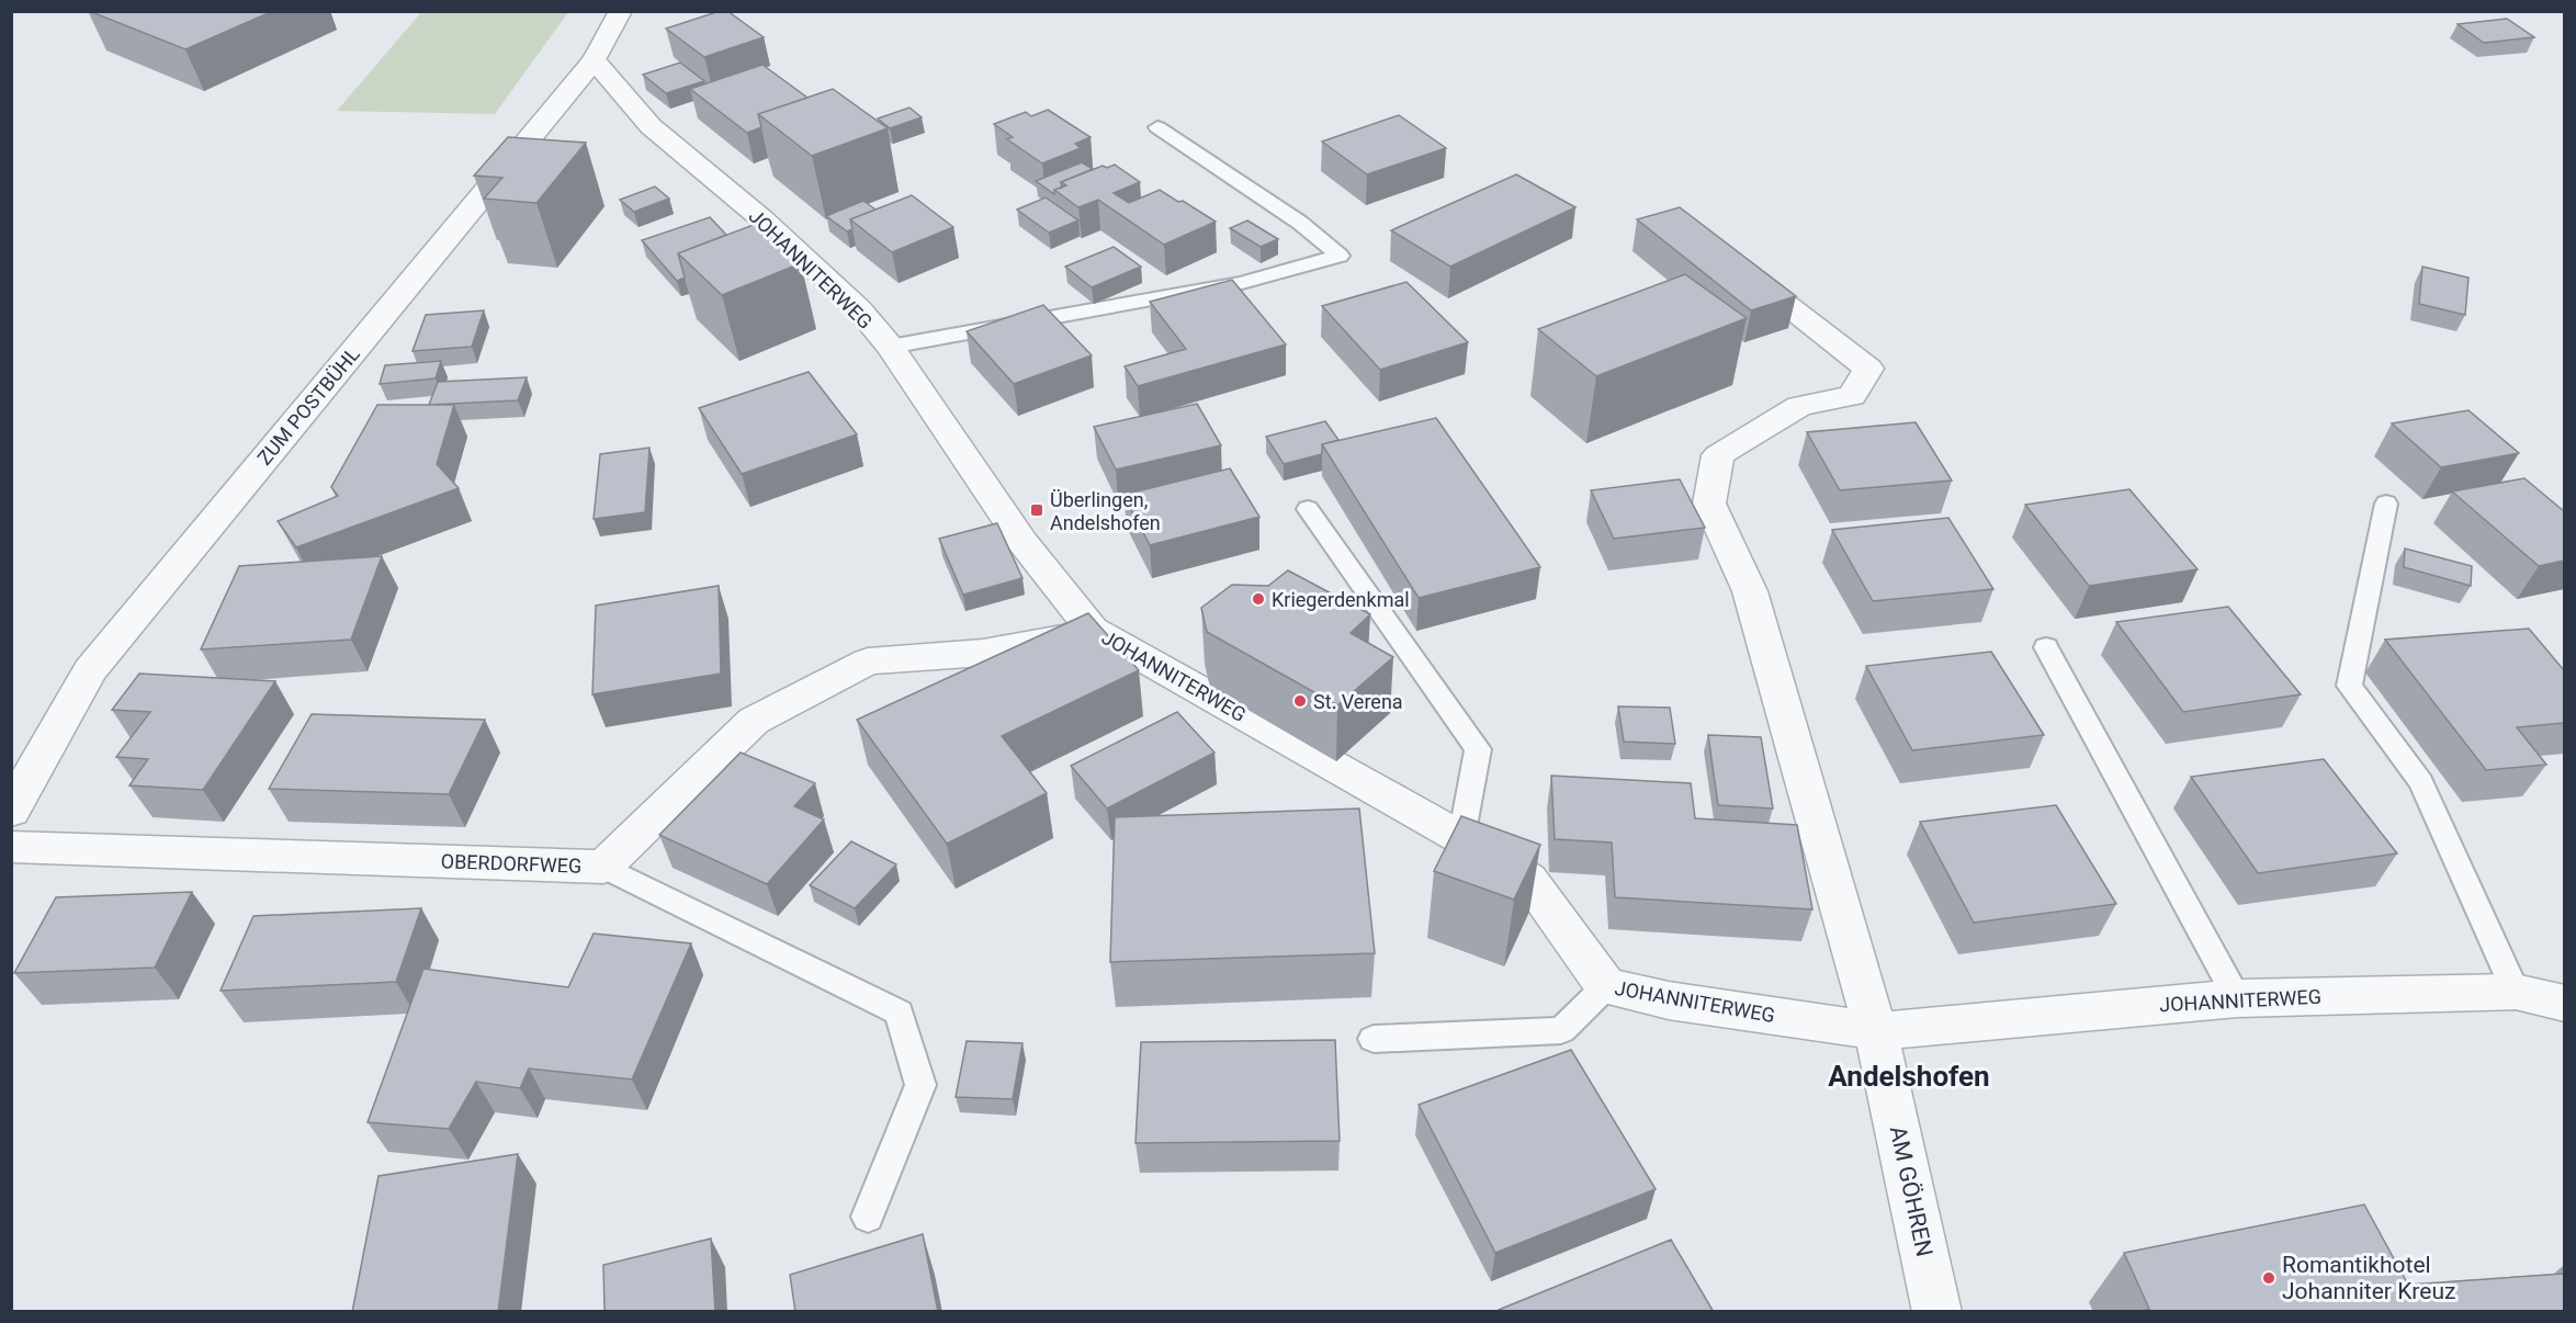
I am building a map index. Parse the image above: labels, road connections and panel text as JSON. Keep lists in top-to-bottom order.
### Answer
{
  "streets": {
    "street": [
      "JOHANNITERWEG",
      "ZUM POSTBÜHL",
      "OBERDORFWEG",
      "AM GÖHREN"
    ]
  },
  "crossings": [
    ["JOHANNITERWEG", "ZUM POSTBÜHL"],
    ["JOHANNITERWEG", "OBERDORFWEG"],
    ["JOHANNITERWEG", "AM GÖHREN"]
  ],
  "districts": ["Andelshofen"],
  "places": {
    "transit": ["Überlingen, Andelshofen"],
    "other": ["Kriegerdenkmal", "St. Verena", "Romantikhotel Johanniter Kreuz"]
  }
}
